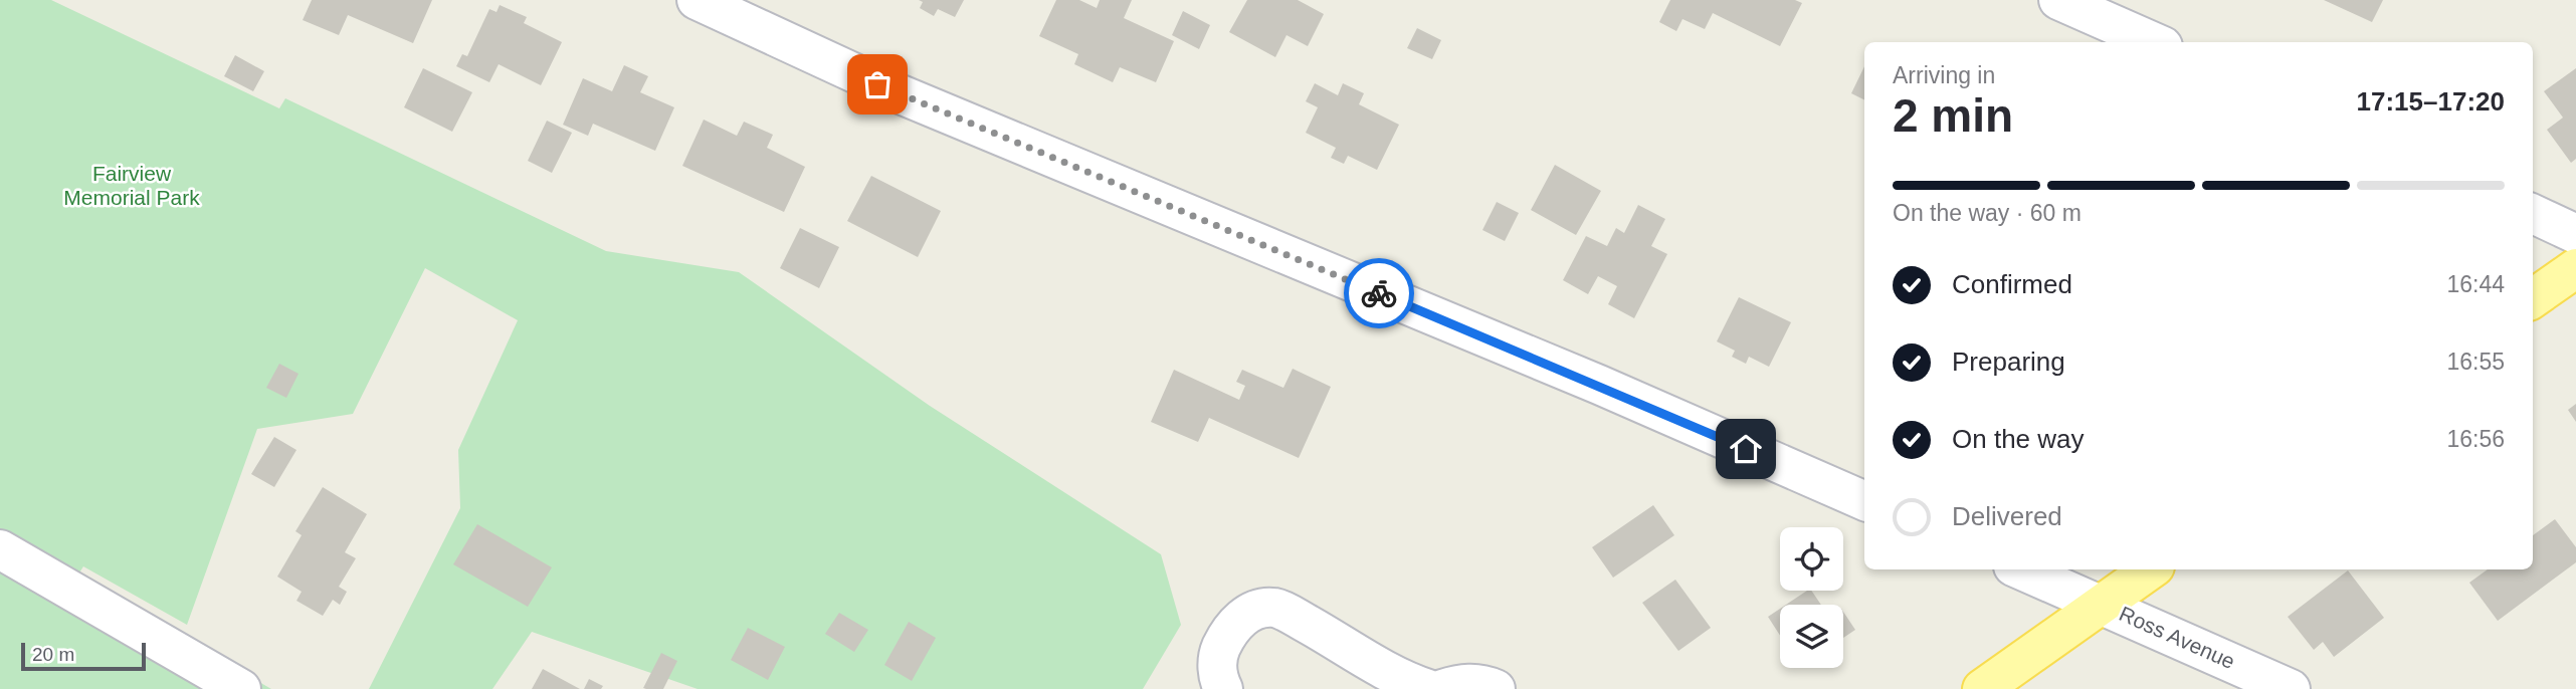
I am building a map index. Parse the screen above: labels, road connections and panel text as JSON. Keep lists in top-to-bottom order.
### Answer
{
  "streets": {
    "street": ["Ross Avenue"]
  },
  "parks": ["Fairview Memorial Park"],
  "scale_bar": "20 m",
  "page": {
    "heading": ["2 min", "Arriving in", "17:15–17:20"],
    "bar": "On the way · 60 m",
    "list": [
      ["Confirmed", "16:44"],
      ["Preparing", "16:55"],
      ["On the way", "16:56"],
      "Delivered"
    ],
    "scale": "20 m"
  }
}
